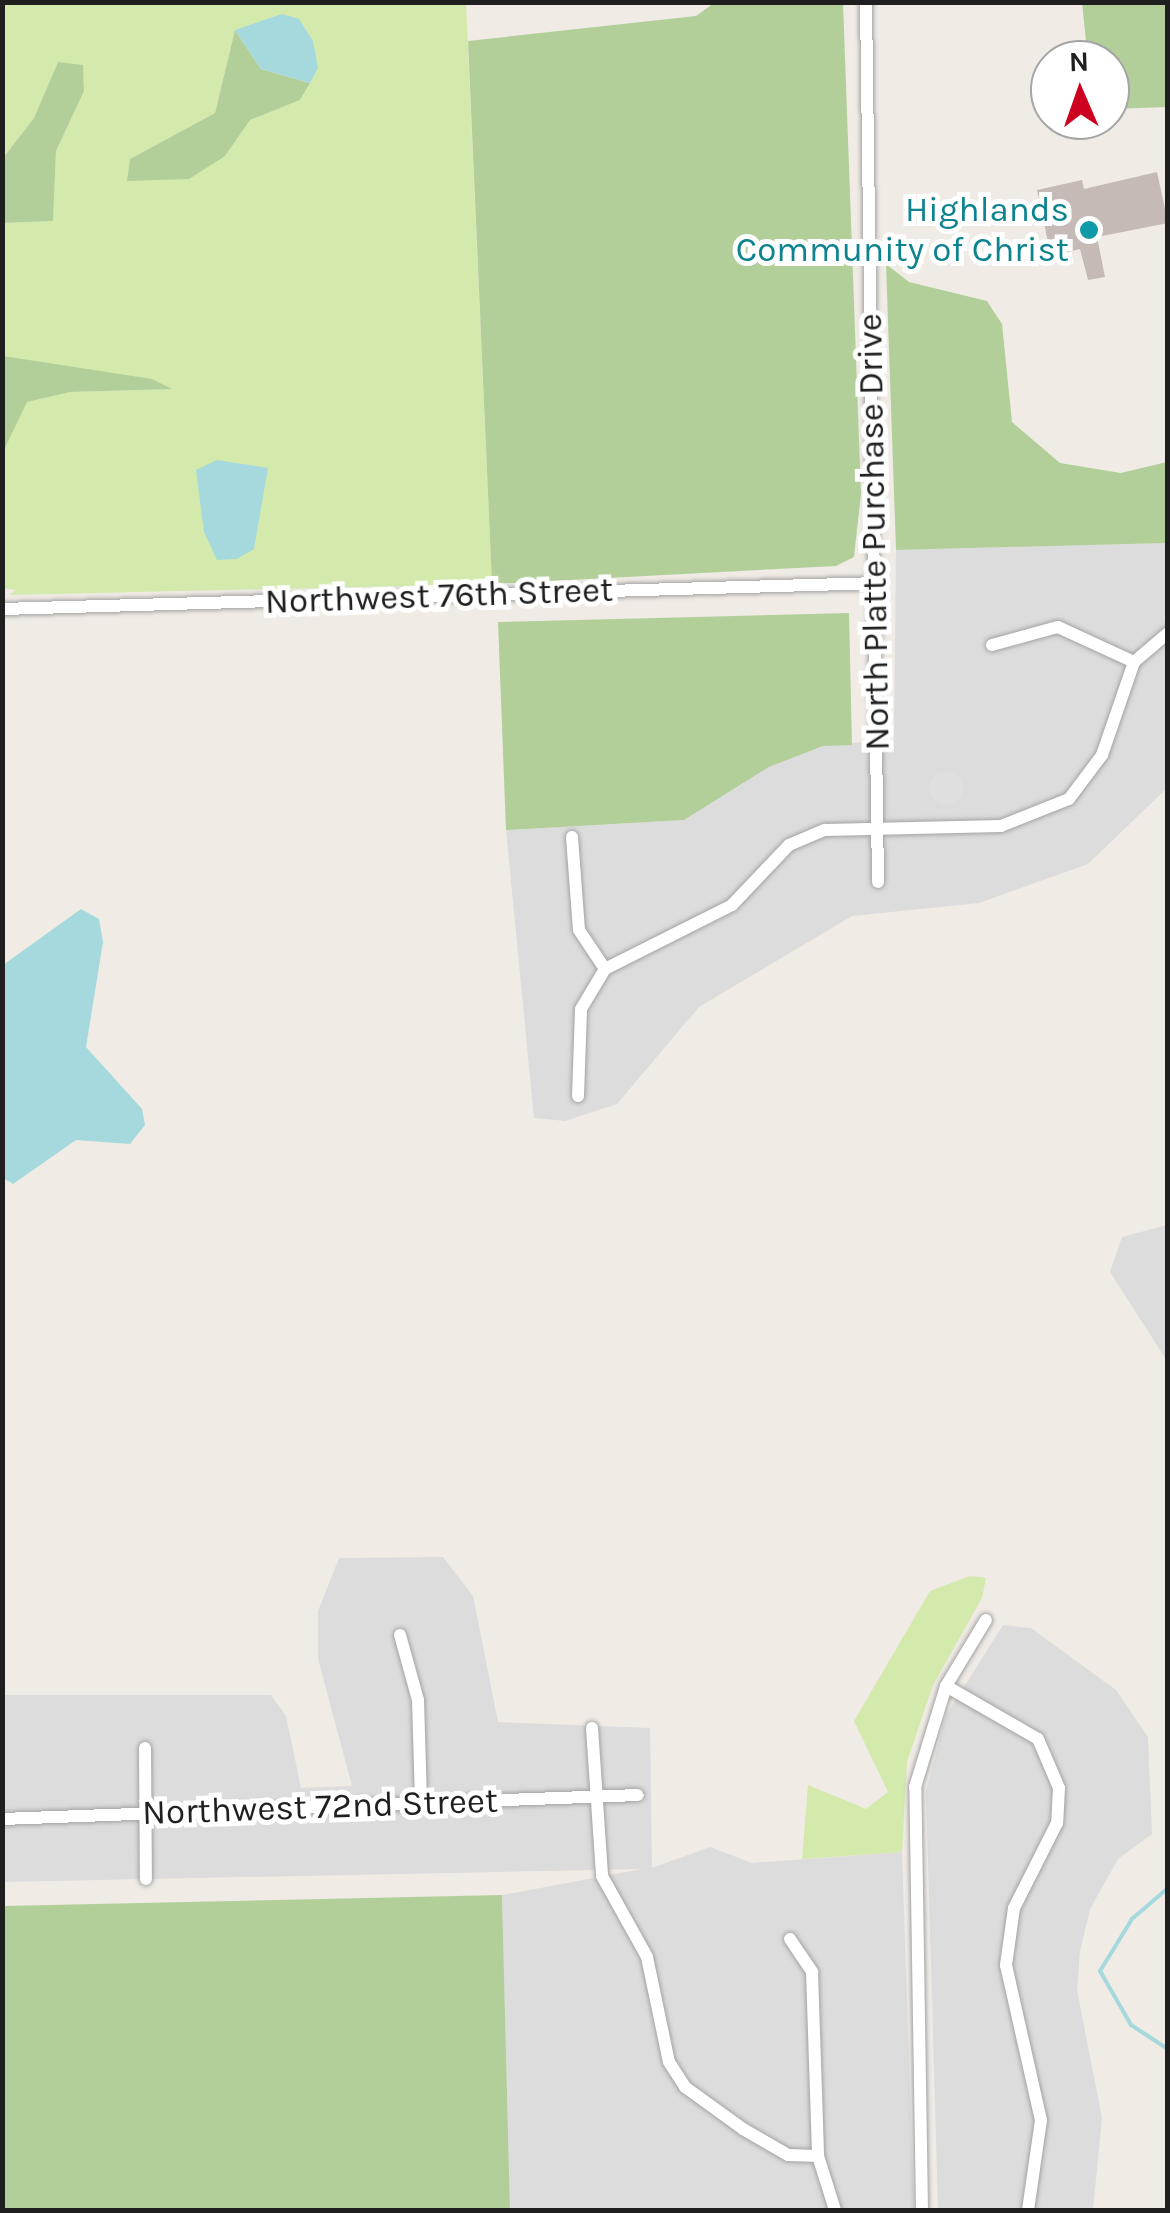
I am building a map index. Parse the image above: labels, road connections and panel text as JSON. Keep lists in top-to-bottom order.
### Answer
{
  "streets": {
    "street": ["North Platte Purchase Drive", "Northwest 76th Street", "Northwest 72nd Street"]
  },
  "crossings": [
    ["North Platte Purchase Drive", "Northwest 76th Street"]
  ],
  "places": ["Highlands Community of Christ"],
  "north": "top"
}
